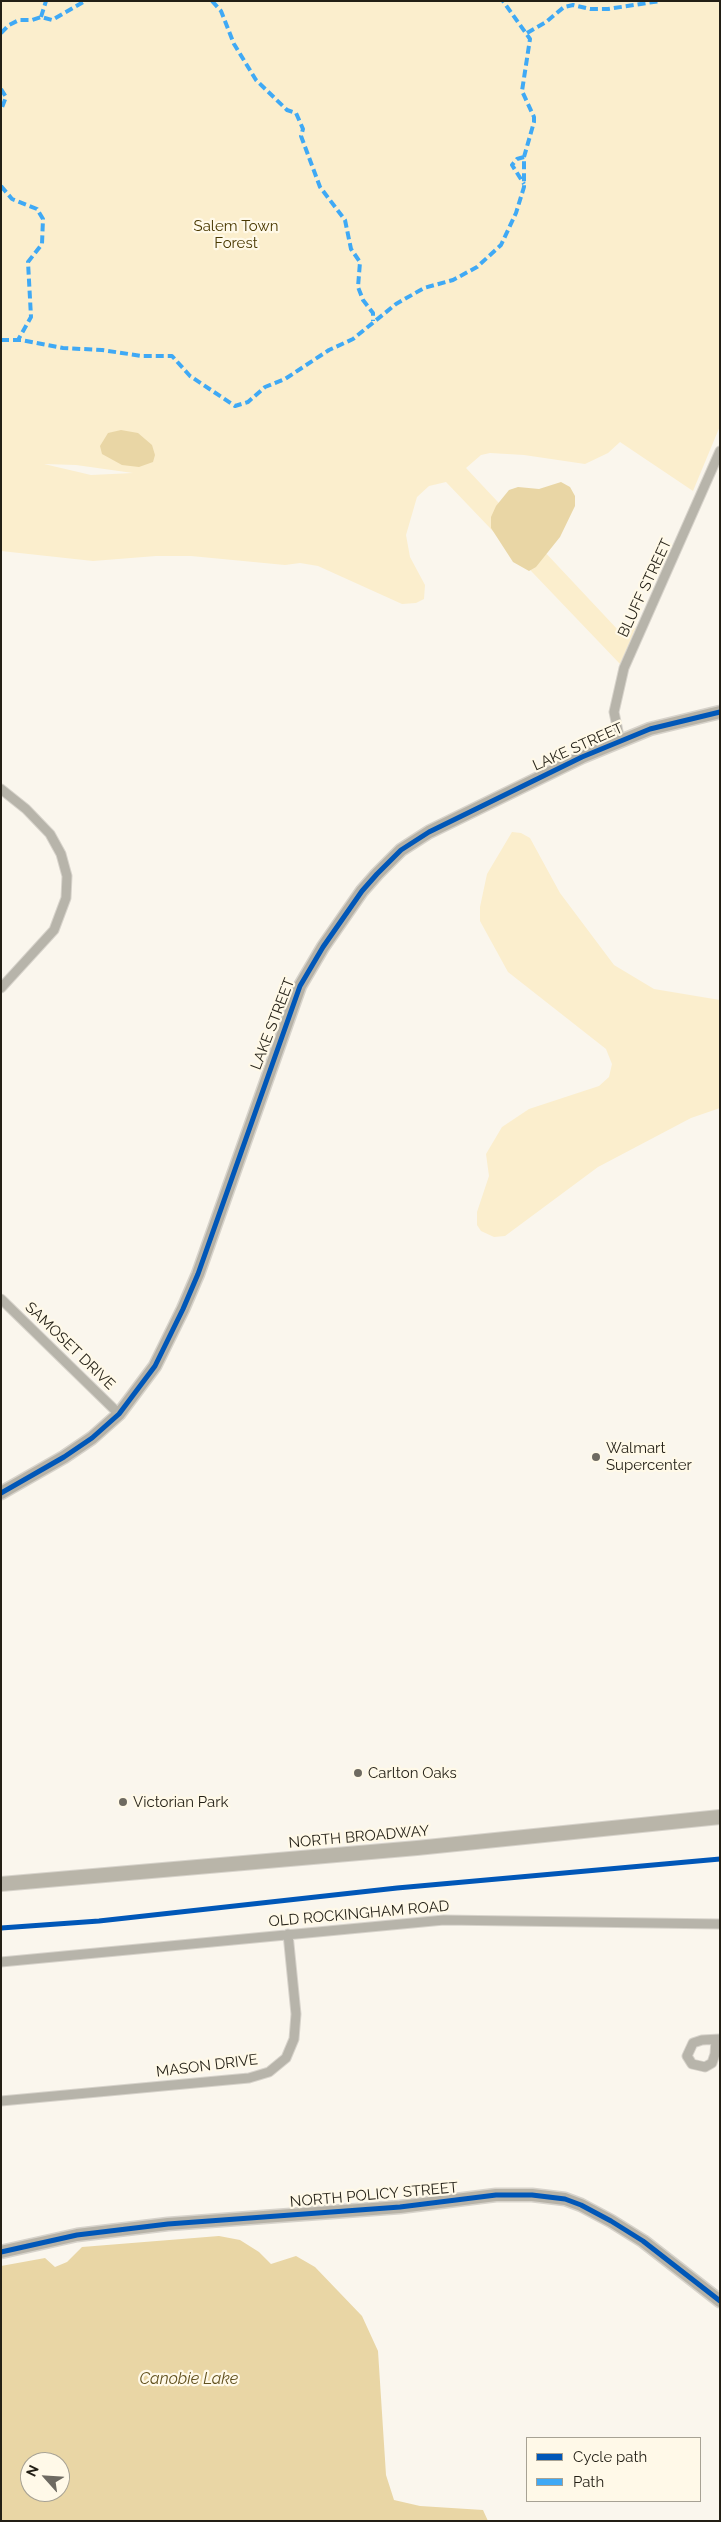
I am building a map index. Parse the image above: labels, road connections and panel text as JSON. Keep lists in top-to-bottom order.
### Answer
{
  "streets": {
    "main road": ["NORTH BROADWAY"],
    "street": [
      "BLUFF STREET",
      "LAKE STREET",
      "SAMOSET DRIVE",
      "OLD ROCKINGHAM ROAD",
      "MASON DRIVE",
      "NORTH POLICY STREET"
    ]
  },
  "crossings": [
    ["BLUFF STREET", "LAKE STREET"],
    ["LAKE STREET", "SAMOSET DRIVE"],
    ["OLD ROCKINGHAM ROAD", "MASON DRIVE"]
  ],
  "water": ["Canobie Lake"],
  "parks": ["Salem Town Forest"],
  "places": ["Walmart Supercenter", "Carlton Oaks", "Victorian Park"],
  "legend": ["Cycle path", "Path"],
  "north": "top left"
}
